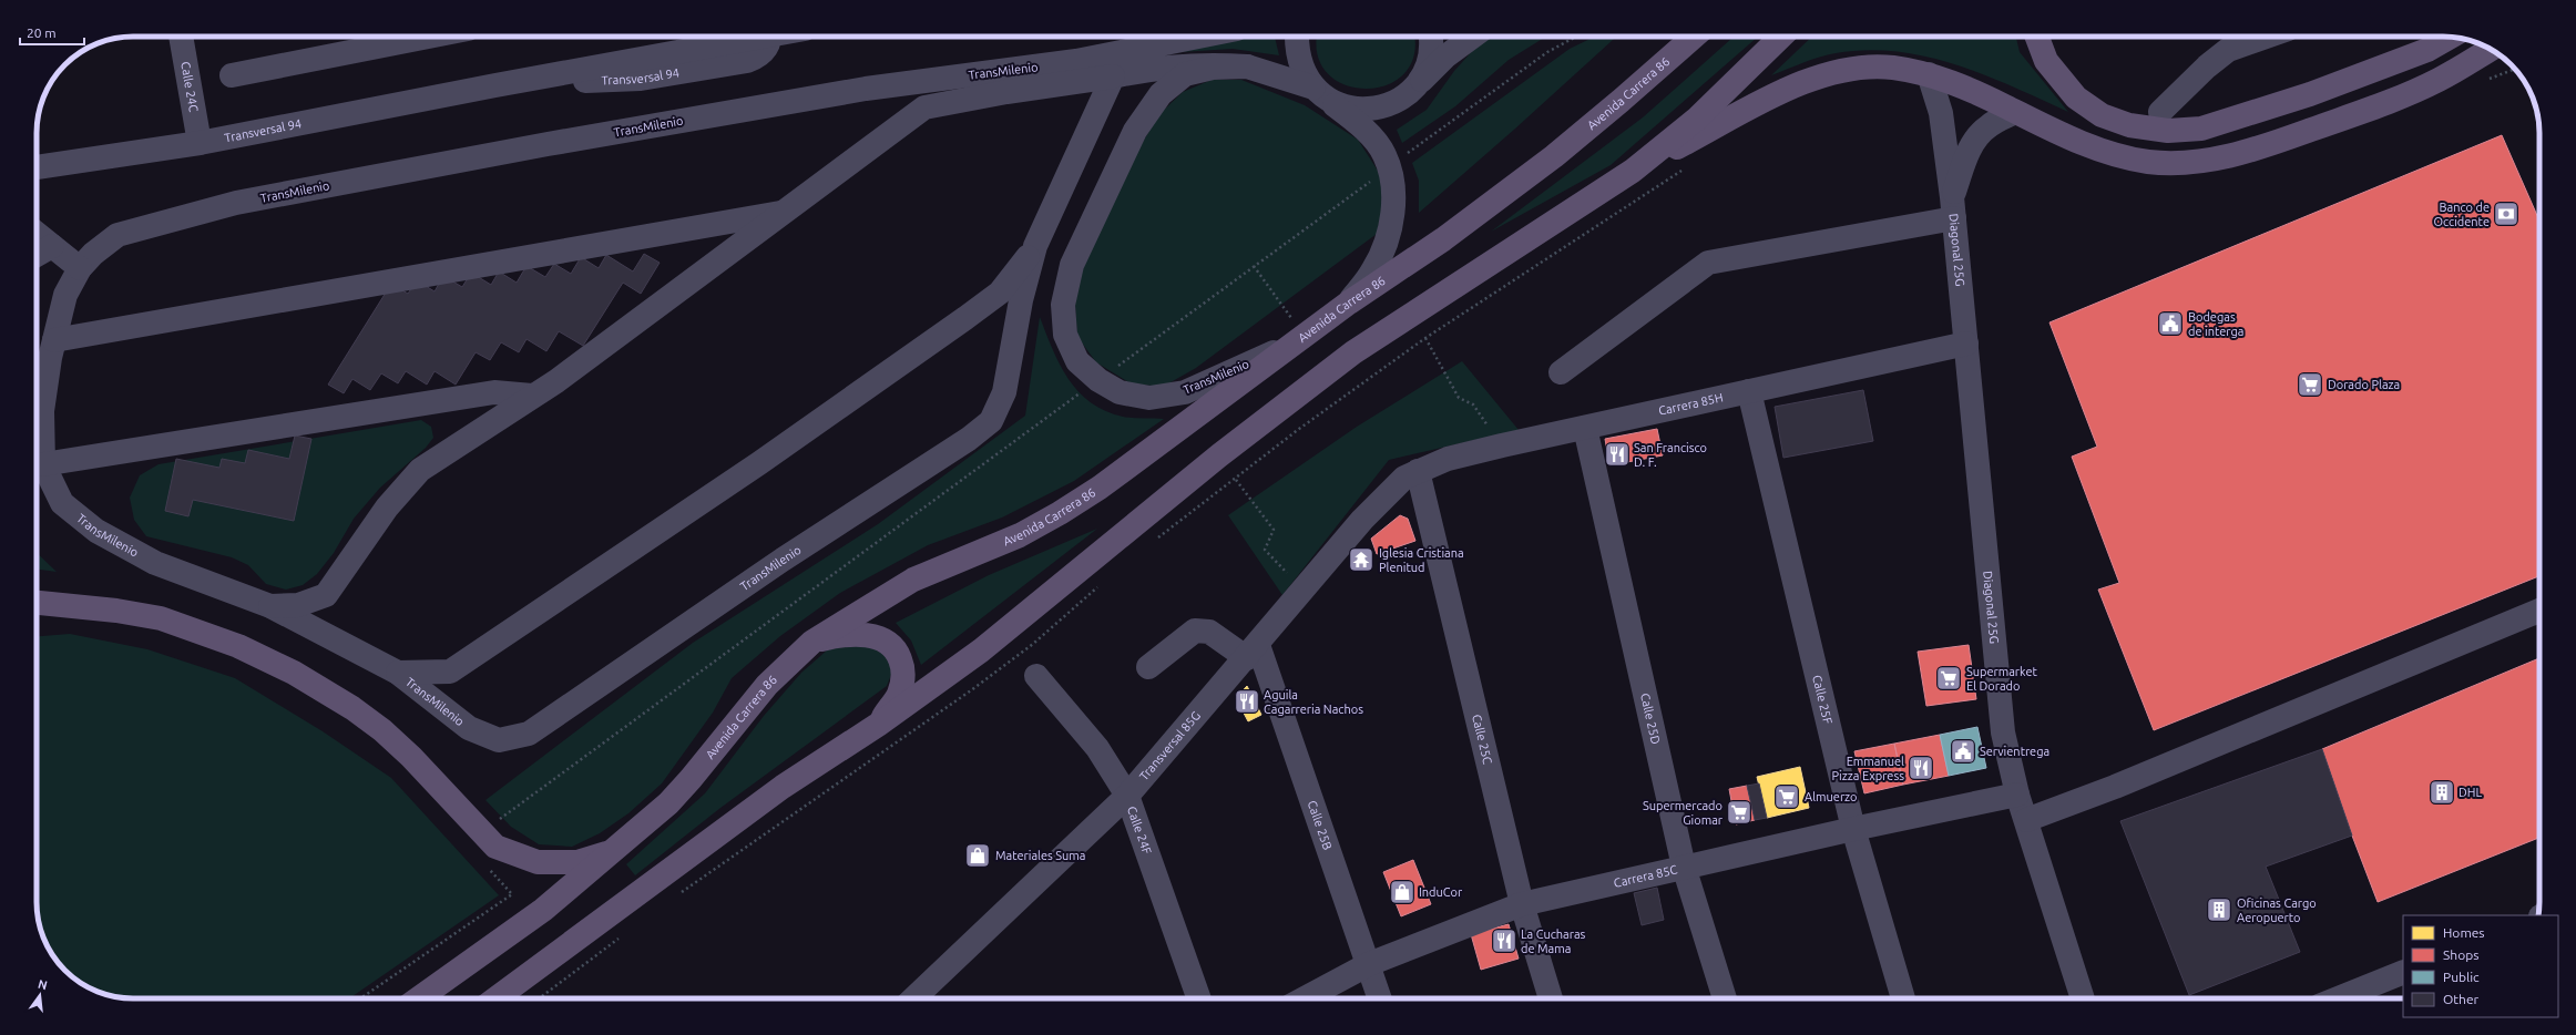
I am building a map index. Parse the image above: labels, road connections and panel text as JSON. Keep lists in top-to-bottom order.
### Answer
{
  "streets": {
    "main road": ["Avenida Carrera 86"],
    "street": [
      "TransMilenio",
      "Transversal 94",
      "Calle 24C",
      "Diagonal 25G",
      "Carrera 85H",
      "Calle 25F",
      "Calle 25D",
      "Calle 25C",
      "Transversal 85G",
      "Calle 25B",
      "Calle 24F",
      "Carrera 85C"
    ]
  },
  "crossings": [
    ["TransMilenio", "Avenida Carrera 86"],
    ["Transversal 94", "Calle 24C"],
    ["Diagonal 25G", "Carrera 85H"],
    ["Diagonal 25G", "Carrera 85C"],
    ["Carrera 85H", "Calle 25F"],
    ["Carrera 85H", "Calle 25D"],
    ["Carrera 85H", "Calle 25C"],
    ["Carrera 85H", "Transversal 85G"],
    ["Calle 25F", "Carrera 85C"],
    ["Calle 25D", "Carrera 85C"],
    ["Calle 25C", "Transversal 85G"],
    ["Calle 25C", "Carrera 85C"],
    ["Transversal 85G", "Calle 25B"],
    ["Transversal 85G", "Calle 24F"],
    ["Calle 25B", "Carrera 85C"]
  ],
  "places": {
    "bank": ["Banco de Occidente"],
    "public building": ["Bodegas de interga", "Servientrega"],
    "supermarket": [
      "Dorado Plaza",
      "Supermarket El Dorado",
      "Almuerzo",
      "Supermercado Giomar"
    ],
    "restaurant": [
      "San Francisco D. F.",
      "Aguila Cagarreria Nachos",
      "Emmanuel Pizza Express",
      "La Cucharas de Mama"
    ],
    "temple": ["Iglesia Cristiana Plenitud"],
    "building": ["DHL", "Oficinas Cargo Aeropuerto"],
    "shop": ["Materiales Suma", "InduCor"]
  },
  "legend": [
    "Homes",
    "Shops",
    "Public",
    "Other"
  ],
  "scale_bar": "20 m",
  "north": "top"
}
